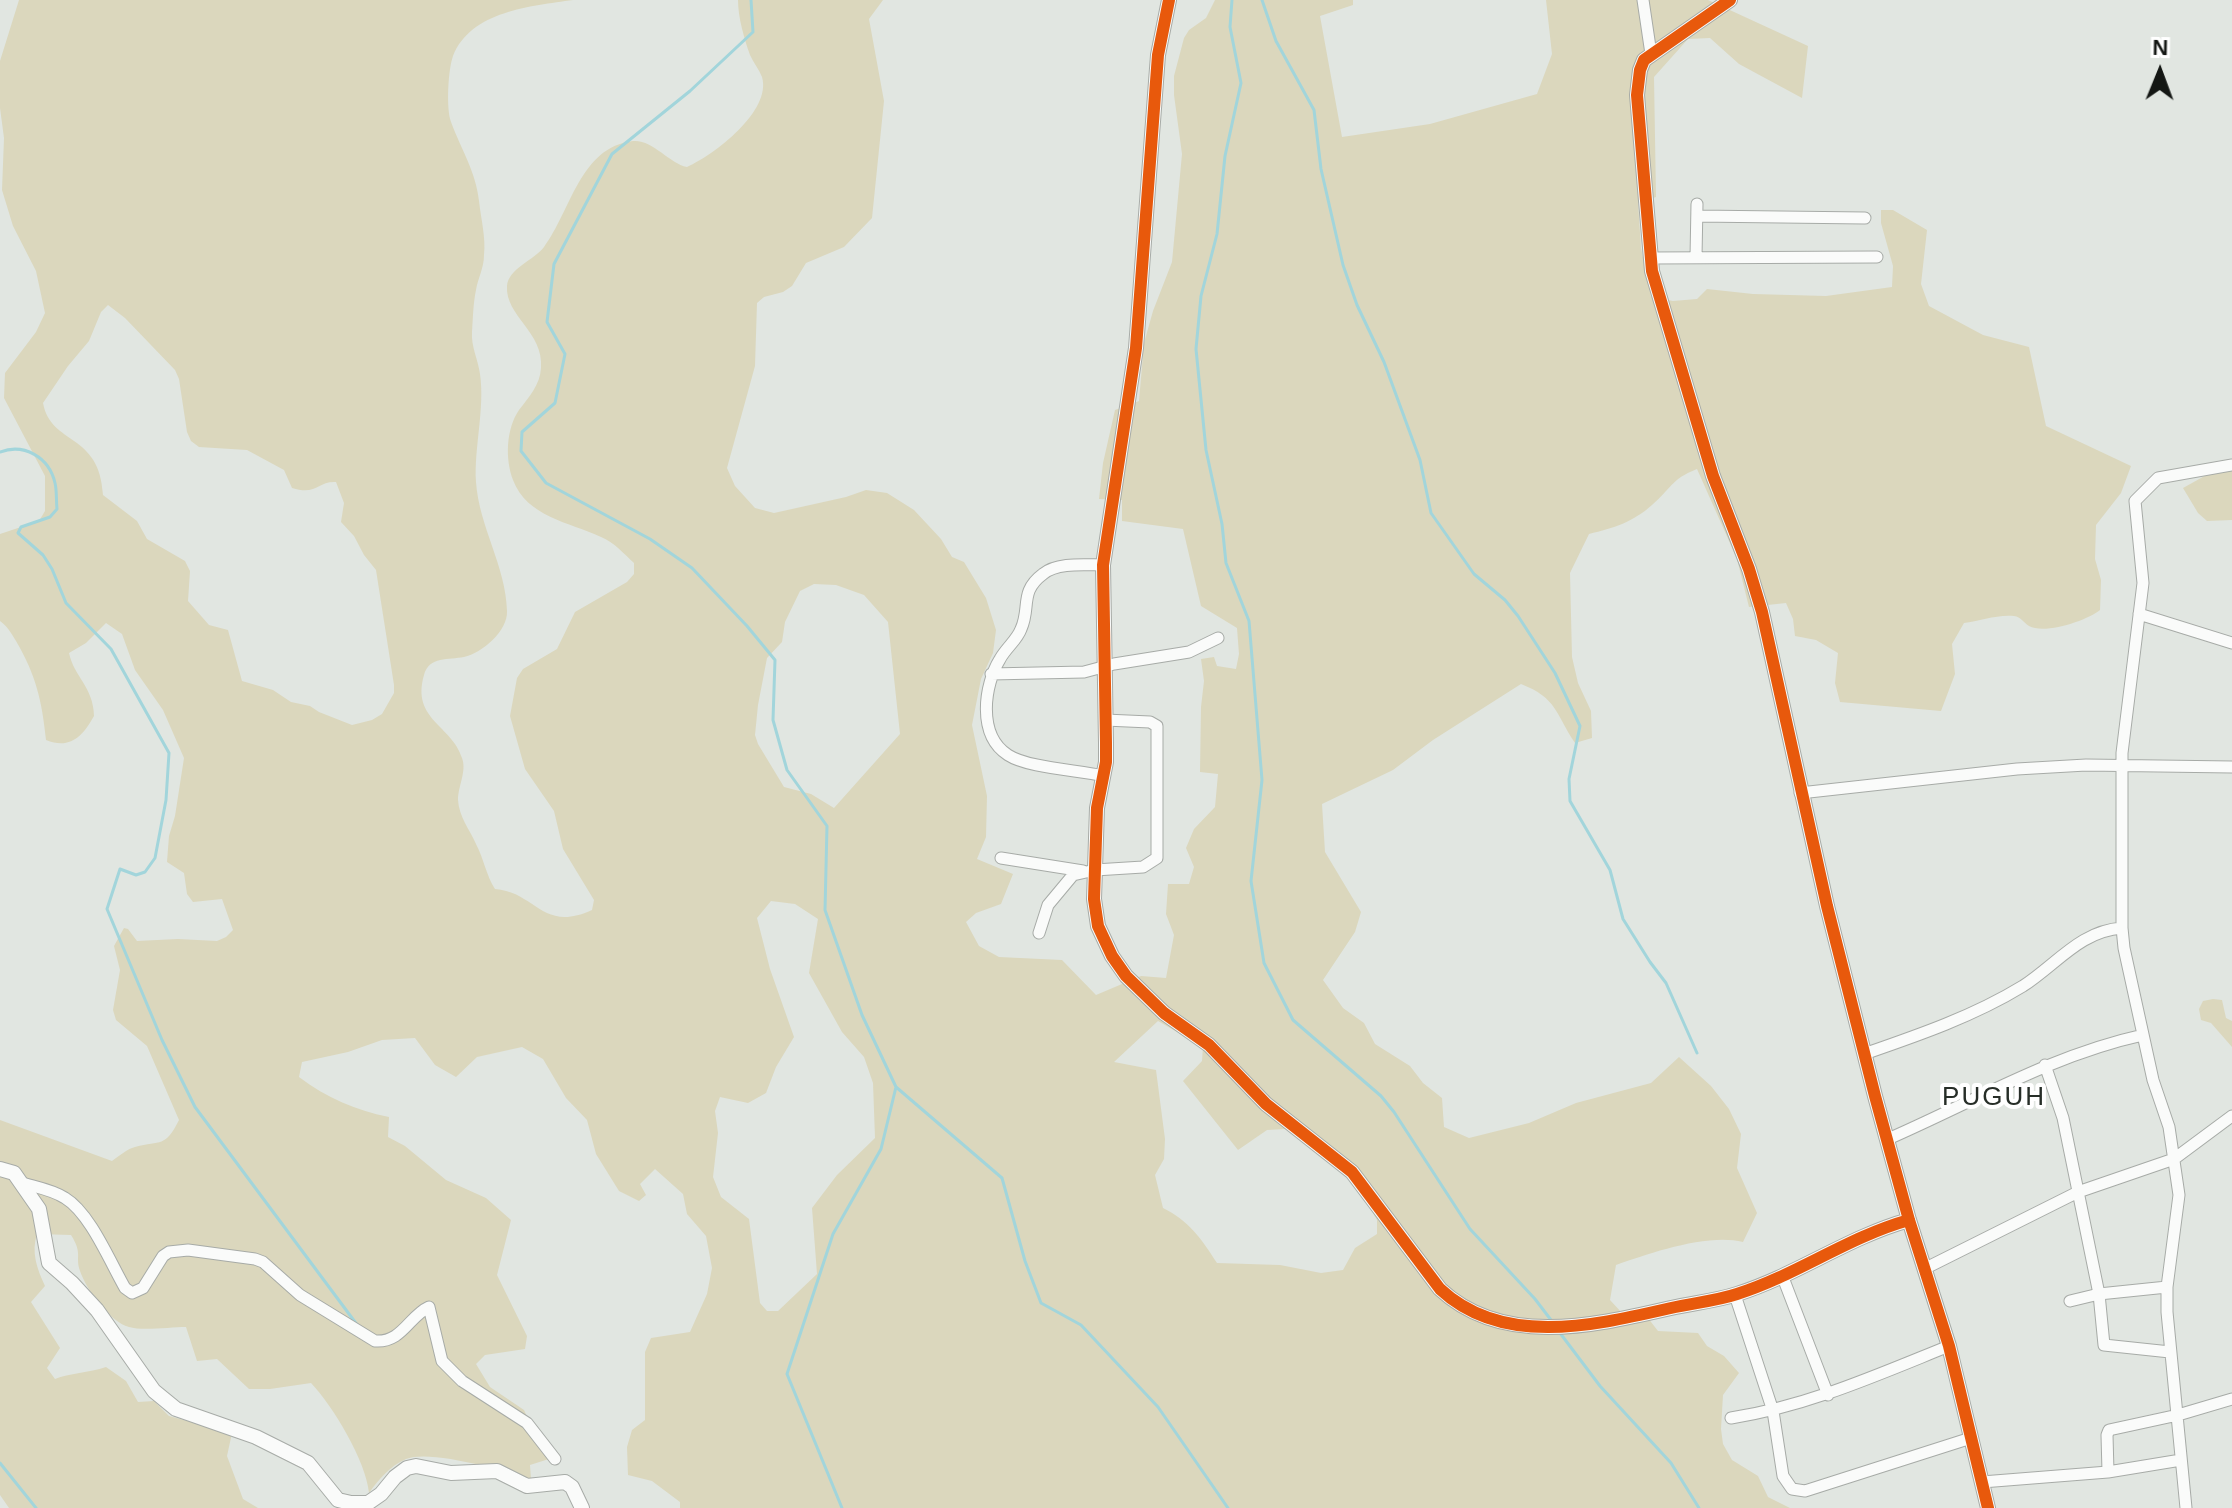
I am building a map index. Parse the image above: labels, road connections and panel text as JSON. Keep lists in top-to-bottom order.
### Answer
{
  "districts": ["PUGUH"],
  "north": "top"
}
